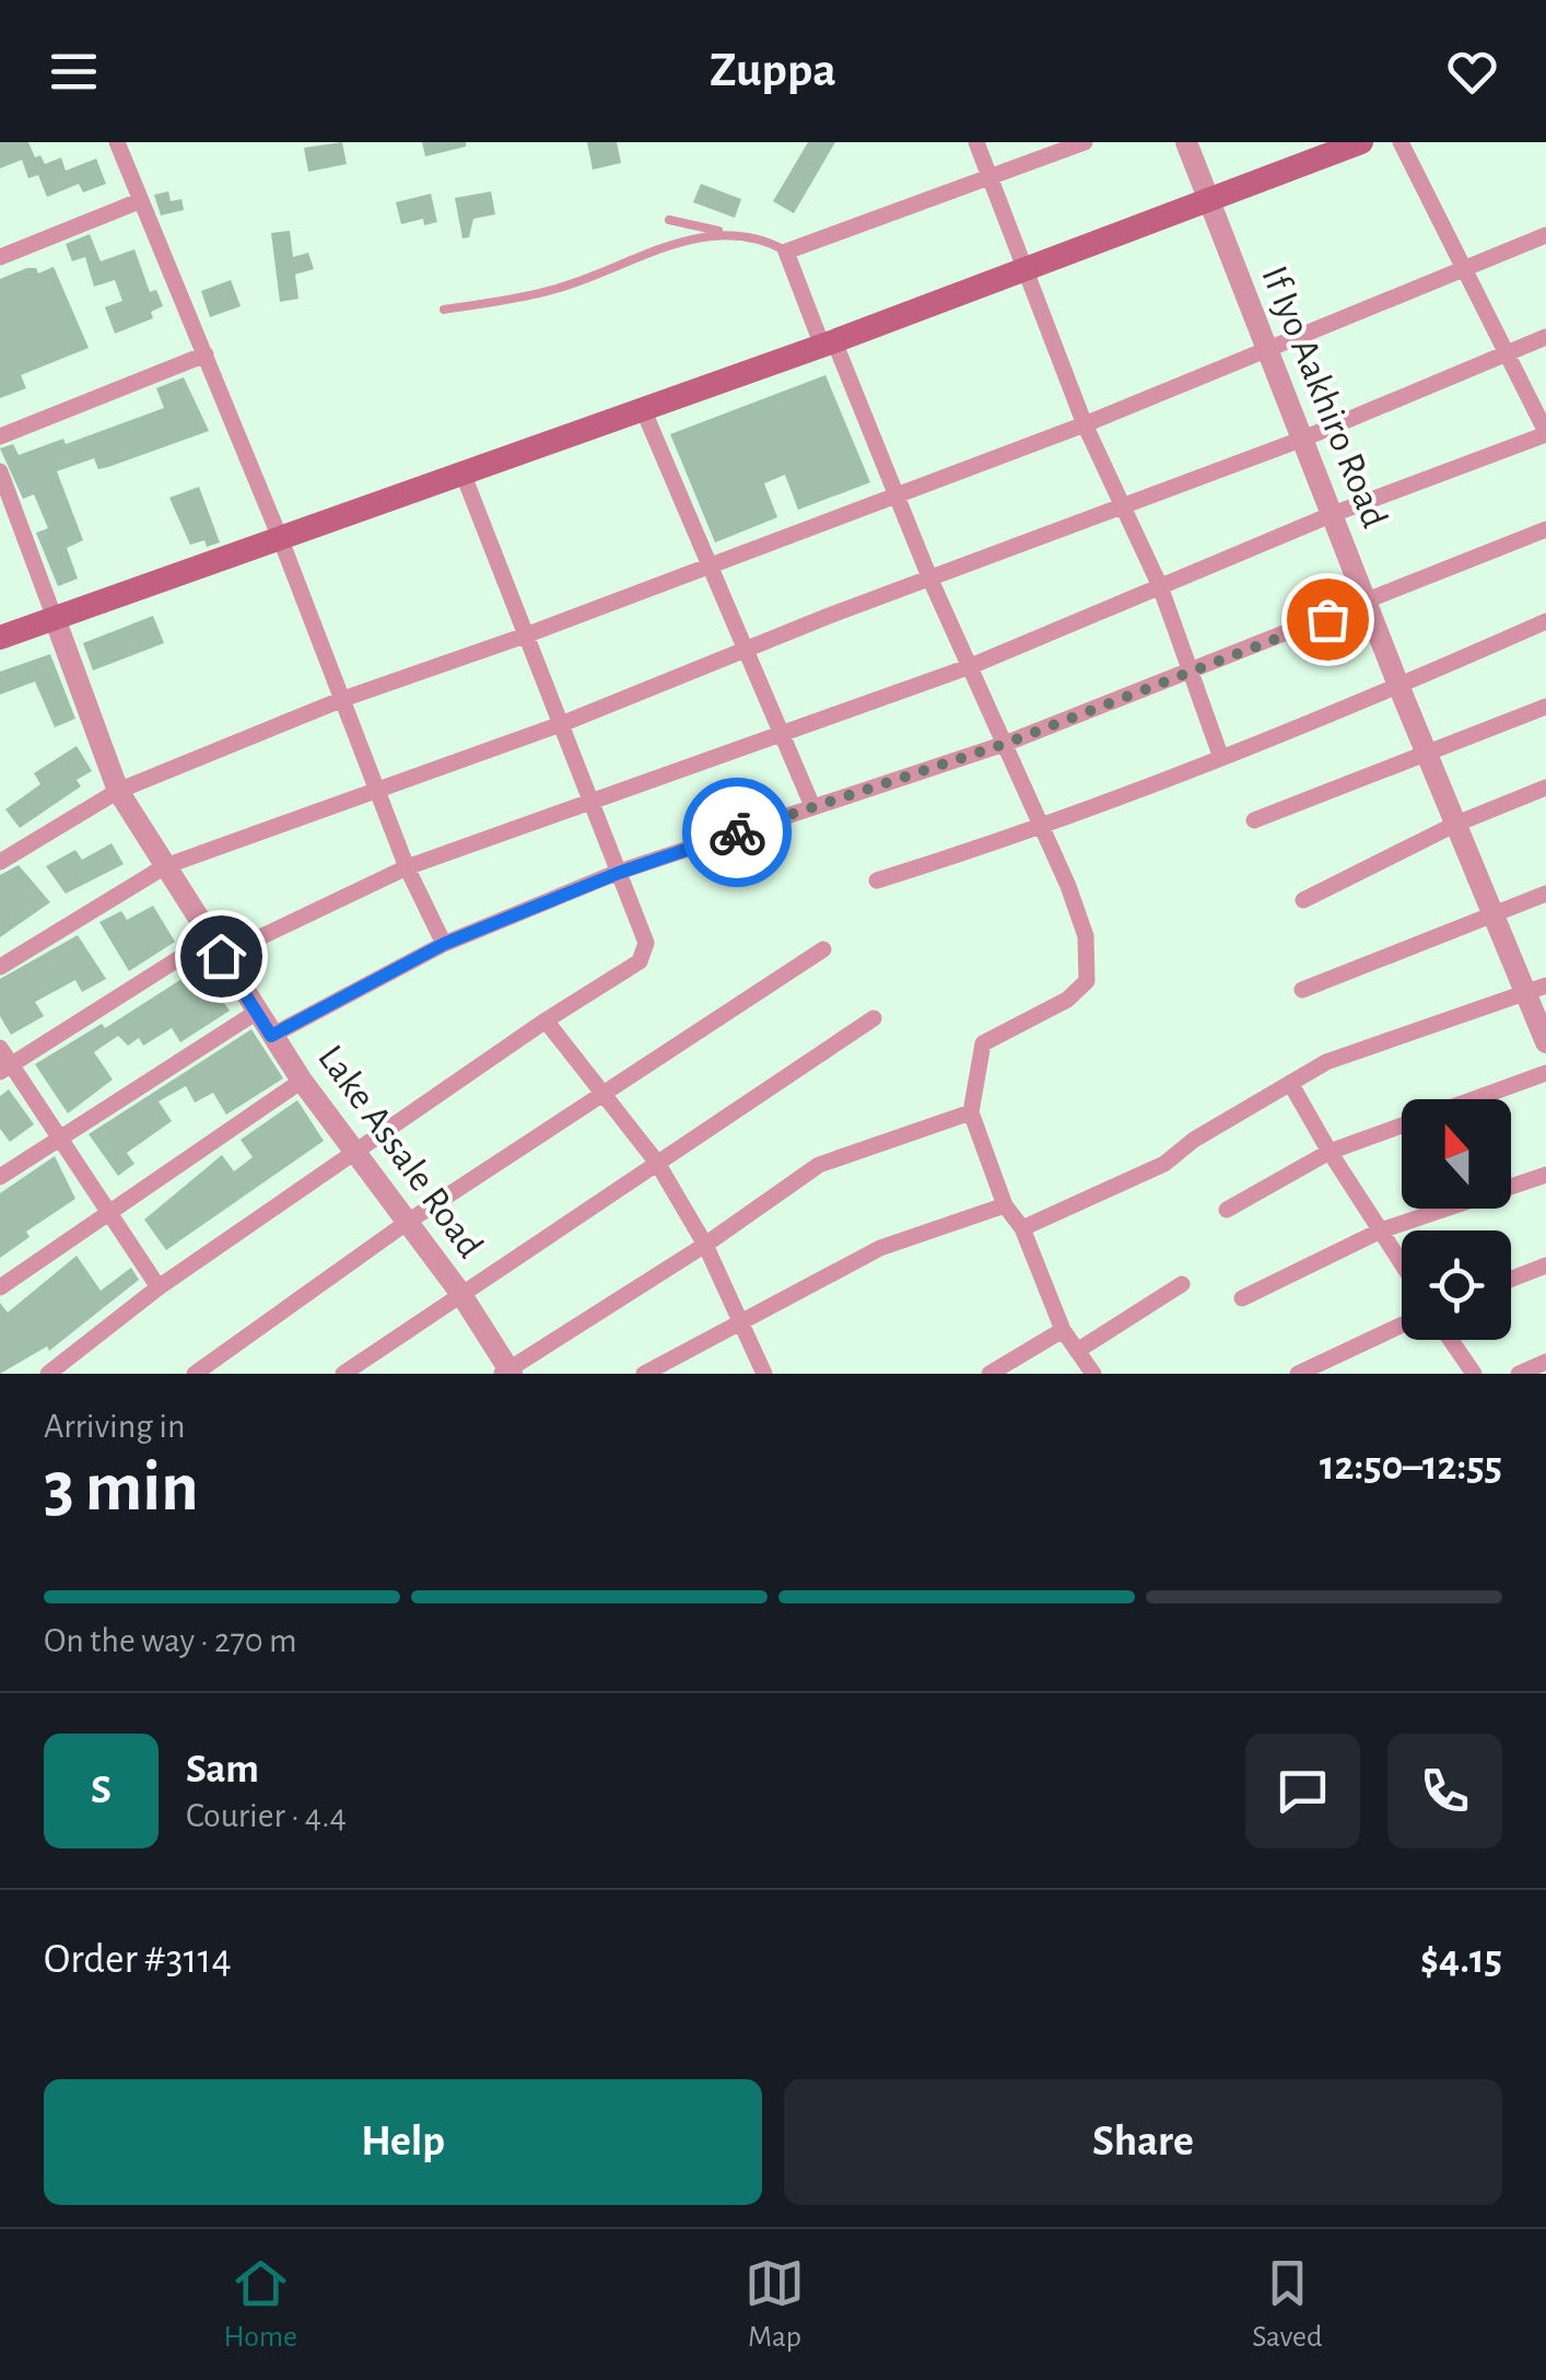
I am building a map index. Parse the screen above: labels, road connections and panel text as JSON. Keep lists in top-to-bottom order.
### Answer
{
  "streets": {
    "street": ["If Iyo Aakhiro Road", "Lake Assale Road"]
  },
  "north": "top",
  "page": {
    "header": "Zuppa",
    "heading": ["3 min", "Arriving in", "12:50–12:55"],
    "panel": [
      "Sam",
      "Courier · 4.4",
      "Order #3114",
      "$4.15"
    ],
    "bar": "On the way · 270 m",
    "round": "S",
    "buttons": ["Help", "Share"],
    "tabs": ["Home", "Map", "Saved"]
  }
}
